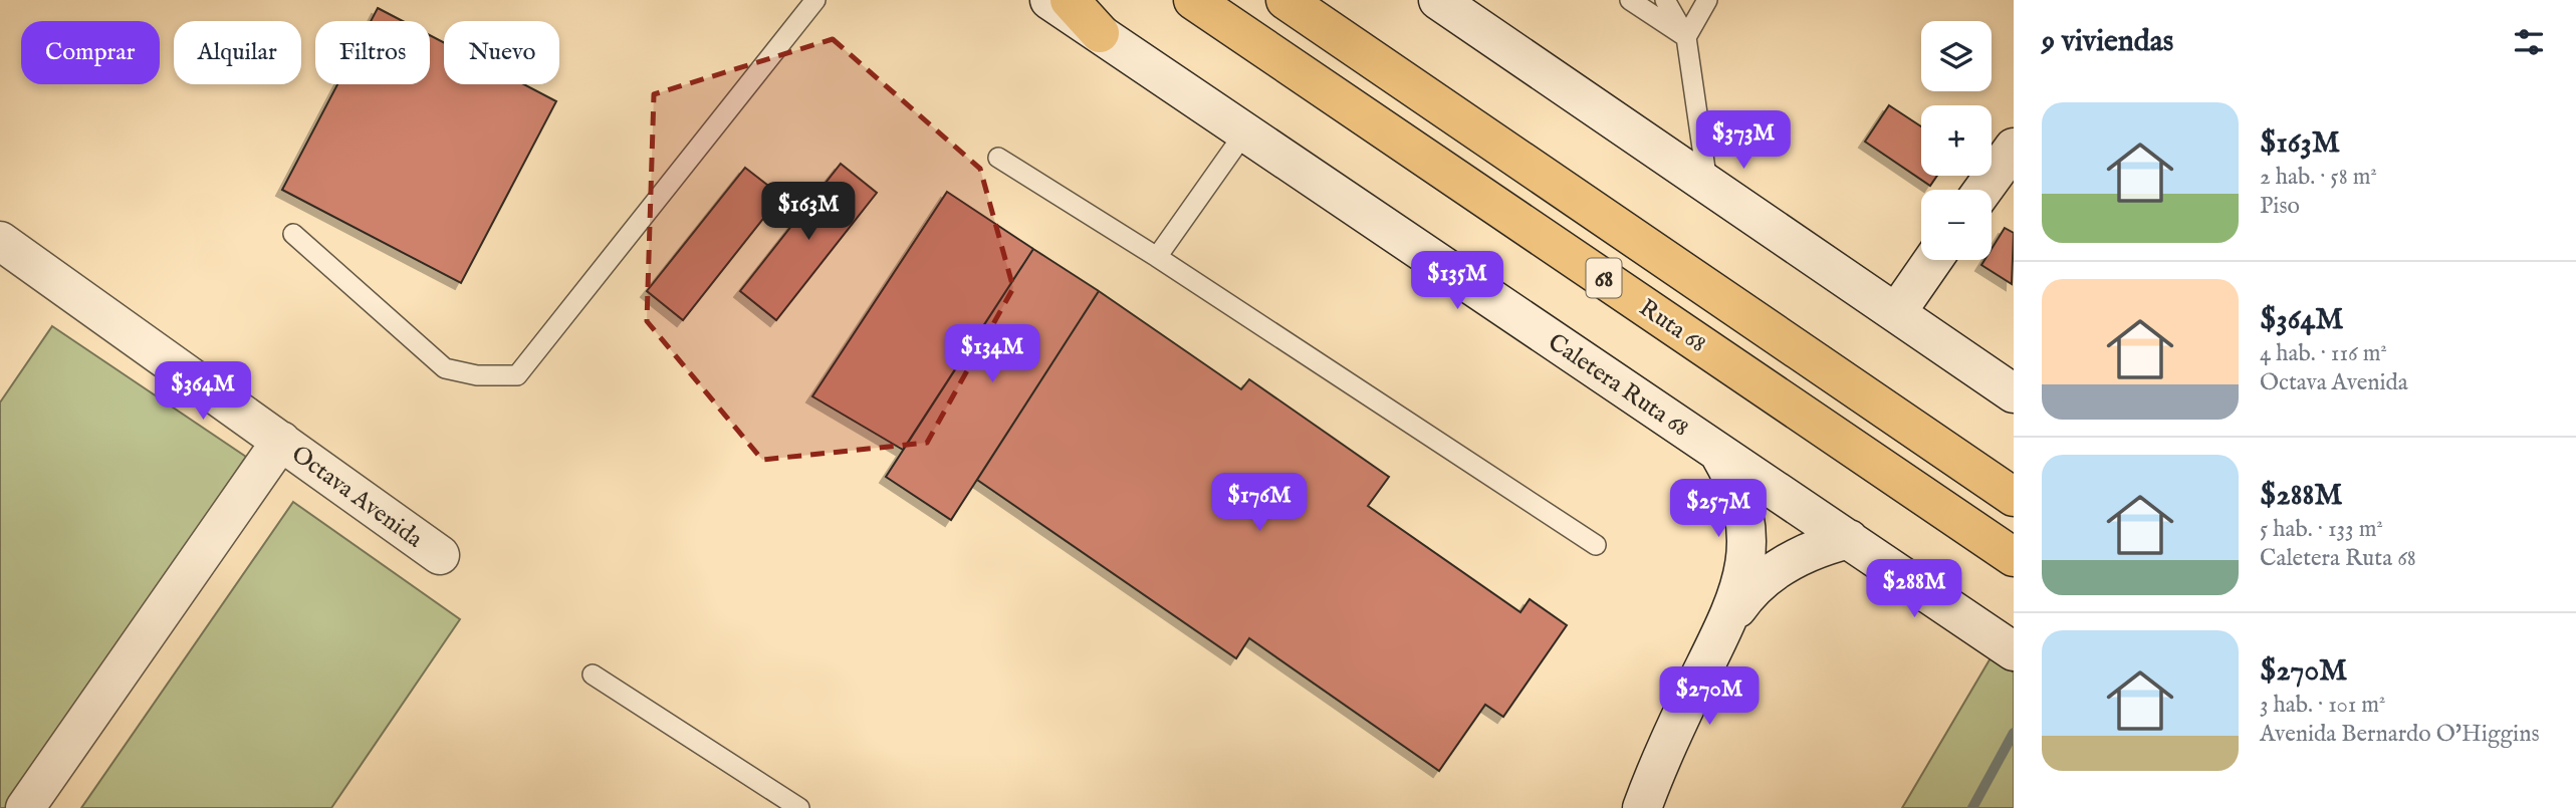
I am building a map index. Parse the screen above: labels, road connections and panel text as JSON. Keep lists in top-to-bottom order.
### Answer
{
  "streets": {
    "highway": ["68", "Ruta 68"],
    "main road": ["Caletera Ruta 68", "Octava Avenida"]
  },
  "page": {
    "heading": "9 viviendas",
    "map_buttons": ["+", "−"],
    "chip": [
      "Comprar",
      "Alquilar",
      "Filtros",
      "Nuevo"
    ],
    "list": [
      {
        "name": "$163M",
        "note": "2 hab. · 58 m² · Piso"
      },
      {
        "name": "$364M",
        "note": "4 hab. · 116 m² · Octava Avenida"
      },
      {
        "name": "$288M",
        "note": "5 hab. · 133 m² · Caletera Ruta 68"
      },
      {
        "name": "$270M",
        "note": "3 hab. · 101 m² · Avenida Bernardo O'Higgins"
      }
    ],
    "price": [
      "$373M",
      "$163M",
      "$135M",
      "$134M",
      "$364M",
      "$176M",
      "$257M",
      "$288M",
      "$270M"
    ]
  }
}
